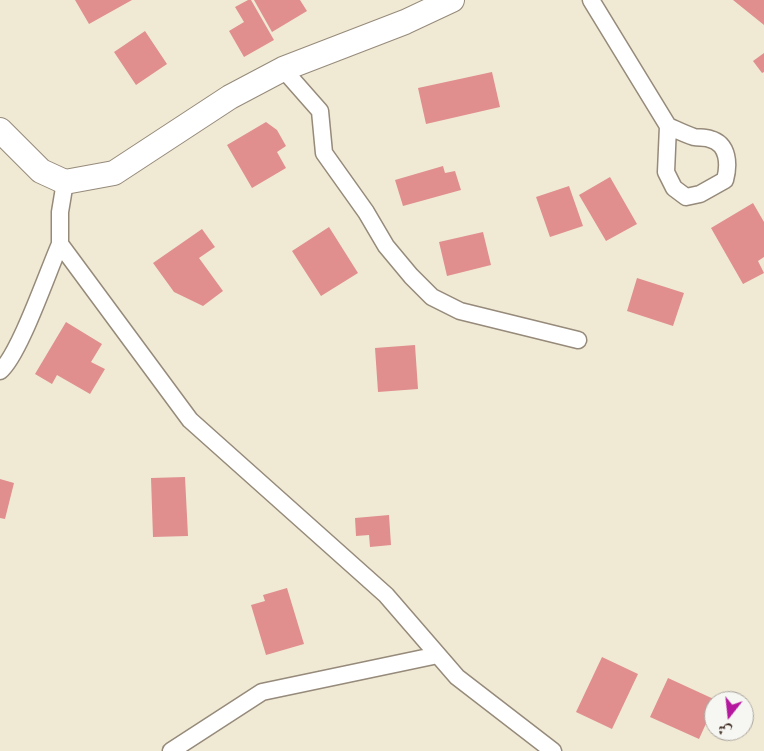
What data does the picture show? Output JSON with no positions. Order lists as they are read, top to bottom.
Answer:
{
  "north": "bottom"
}
